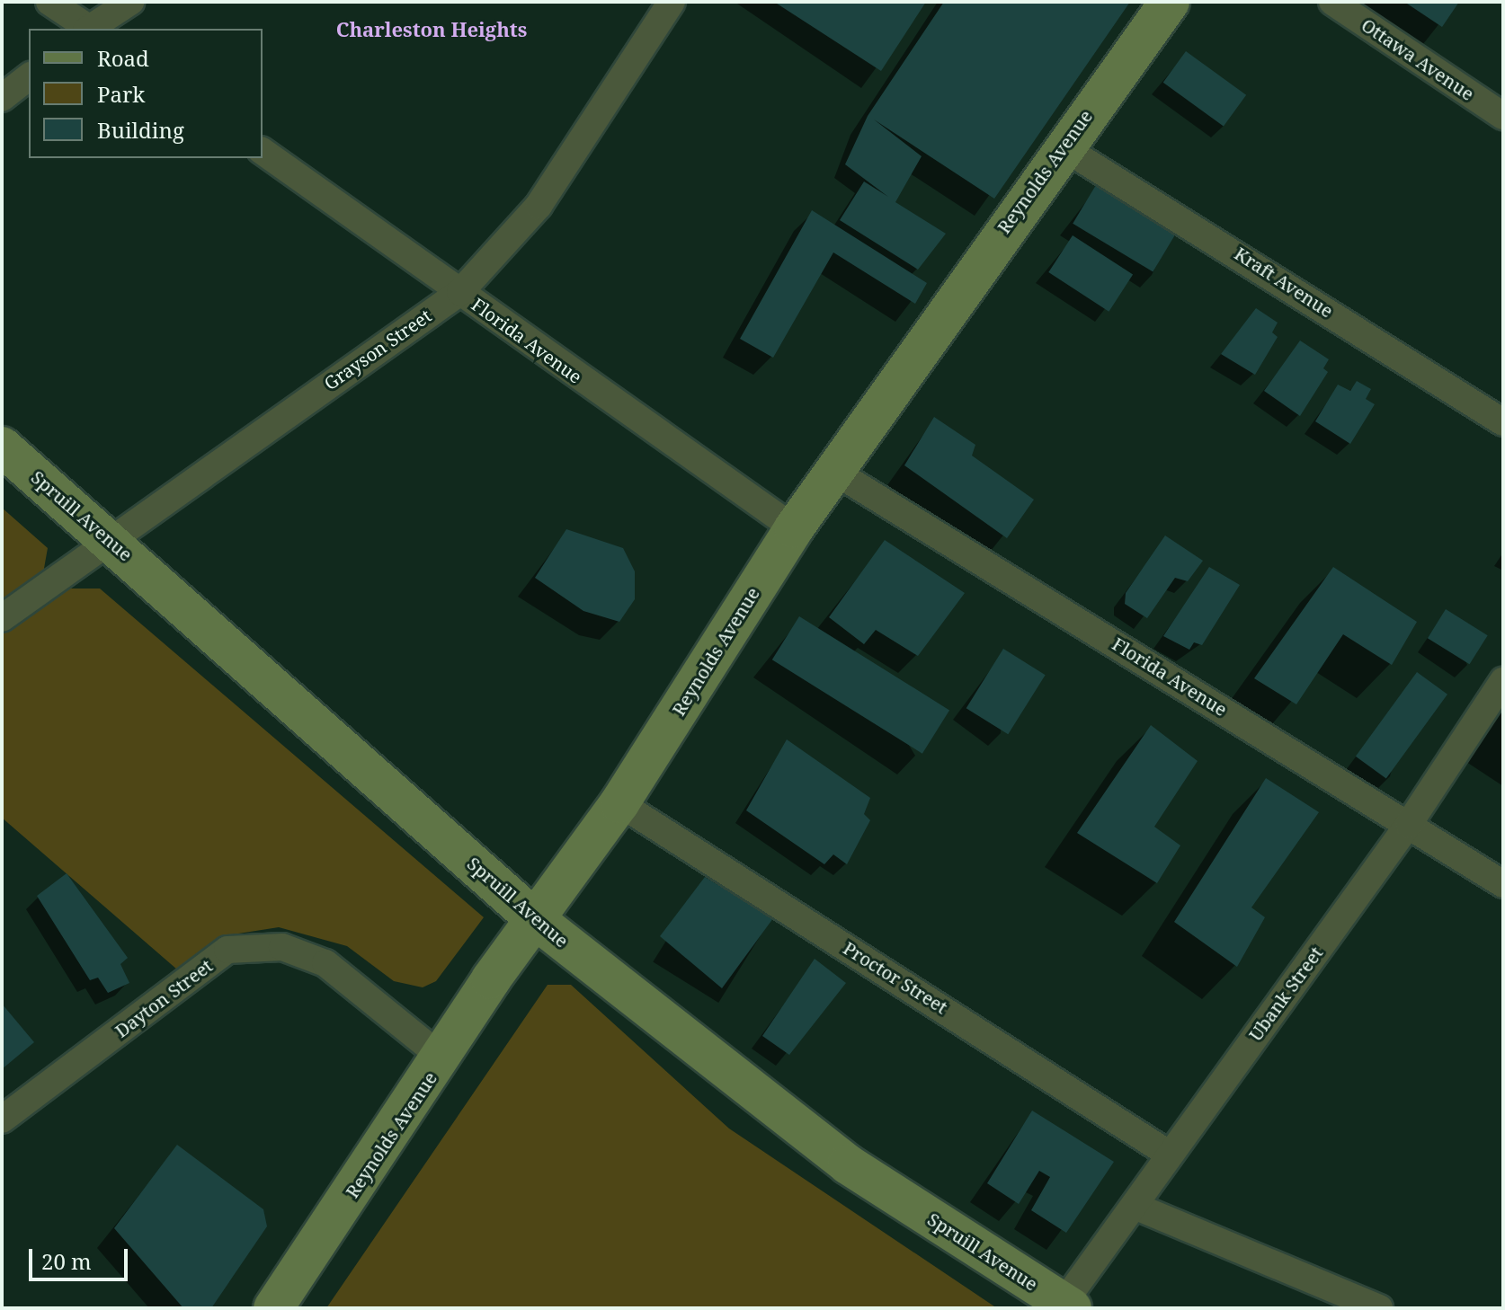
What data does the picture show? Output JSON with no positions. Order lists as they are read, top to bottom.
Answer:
{
  "streets": {
    "street": [
      "Ottawa Avenue",
      "Reynolds Avenue",
      "Kraft Avenue",
      "Florida Avenue",
      "Grayson Street",
      "Spruill Avenue",
      "Proctor Street",
      "Ubank Street",
      "Dayton Street"
    ]
  },
  "crossings": [
    ["Reynolds Avenue", "Kraft Avenue"],
    ["Reynolds Avenue", "Florida Avenue"],
    ["Reynolds Avenue", "Spruill Avenue"],
    ["Reynolds Avenue", "Proctor Street"],
    ["Reynolds Avenue", "Dayton Street"],
    ["Florida Avenue", "Grayson Street"],
    ["Florida Avenue", "Ubank Street"],
    ["Grayson Street", "Spruill Avenue"],
    ["Spruill Avenue", "Ubank Street"],
    ["Proctor Street", "Ubank Street"]
  ],
  "districts": ["Charleston Heights"],
  "legend": ["Road", "Park", "Building"],
  "scale_bar": "20 m"
}
